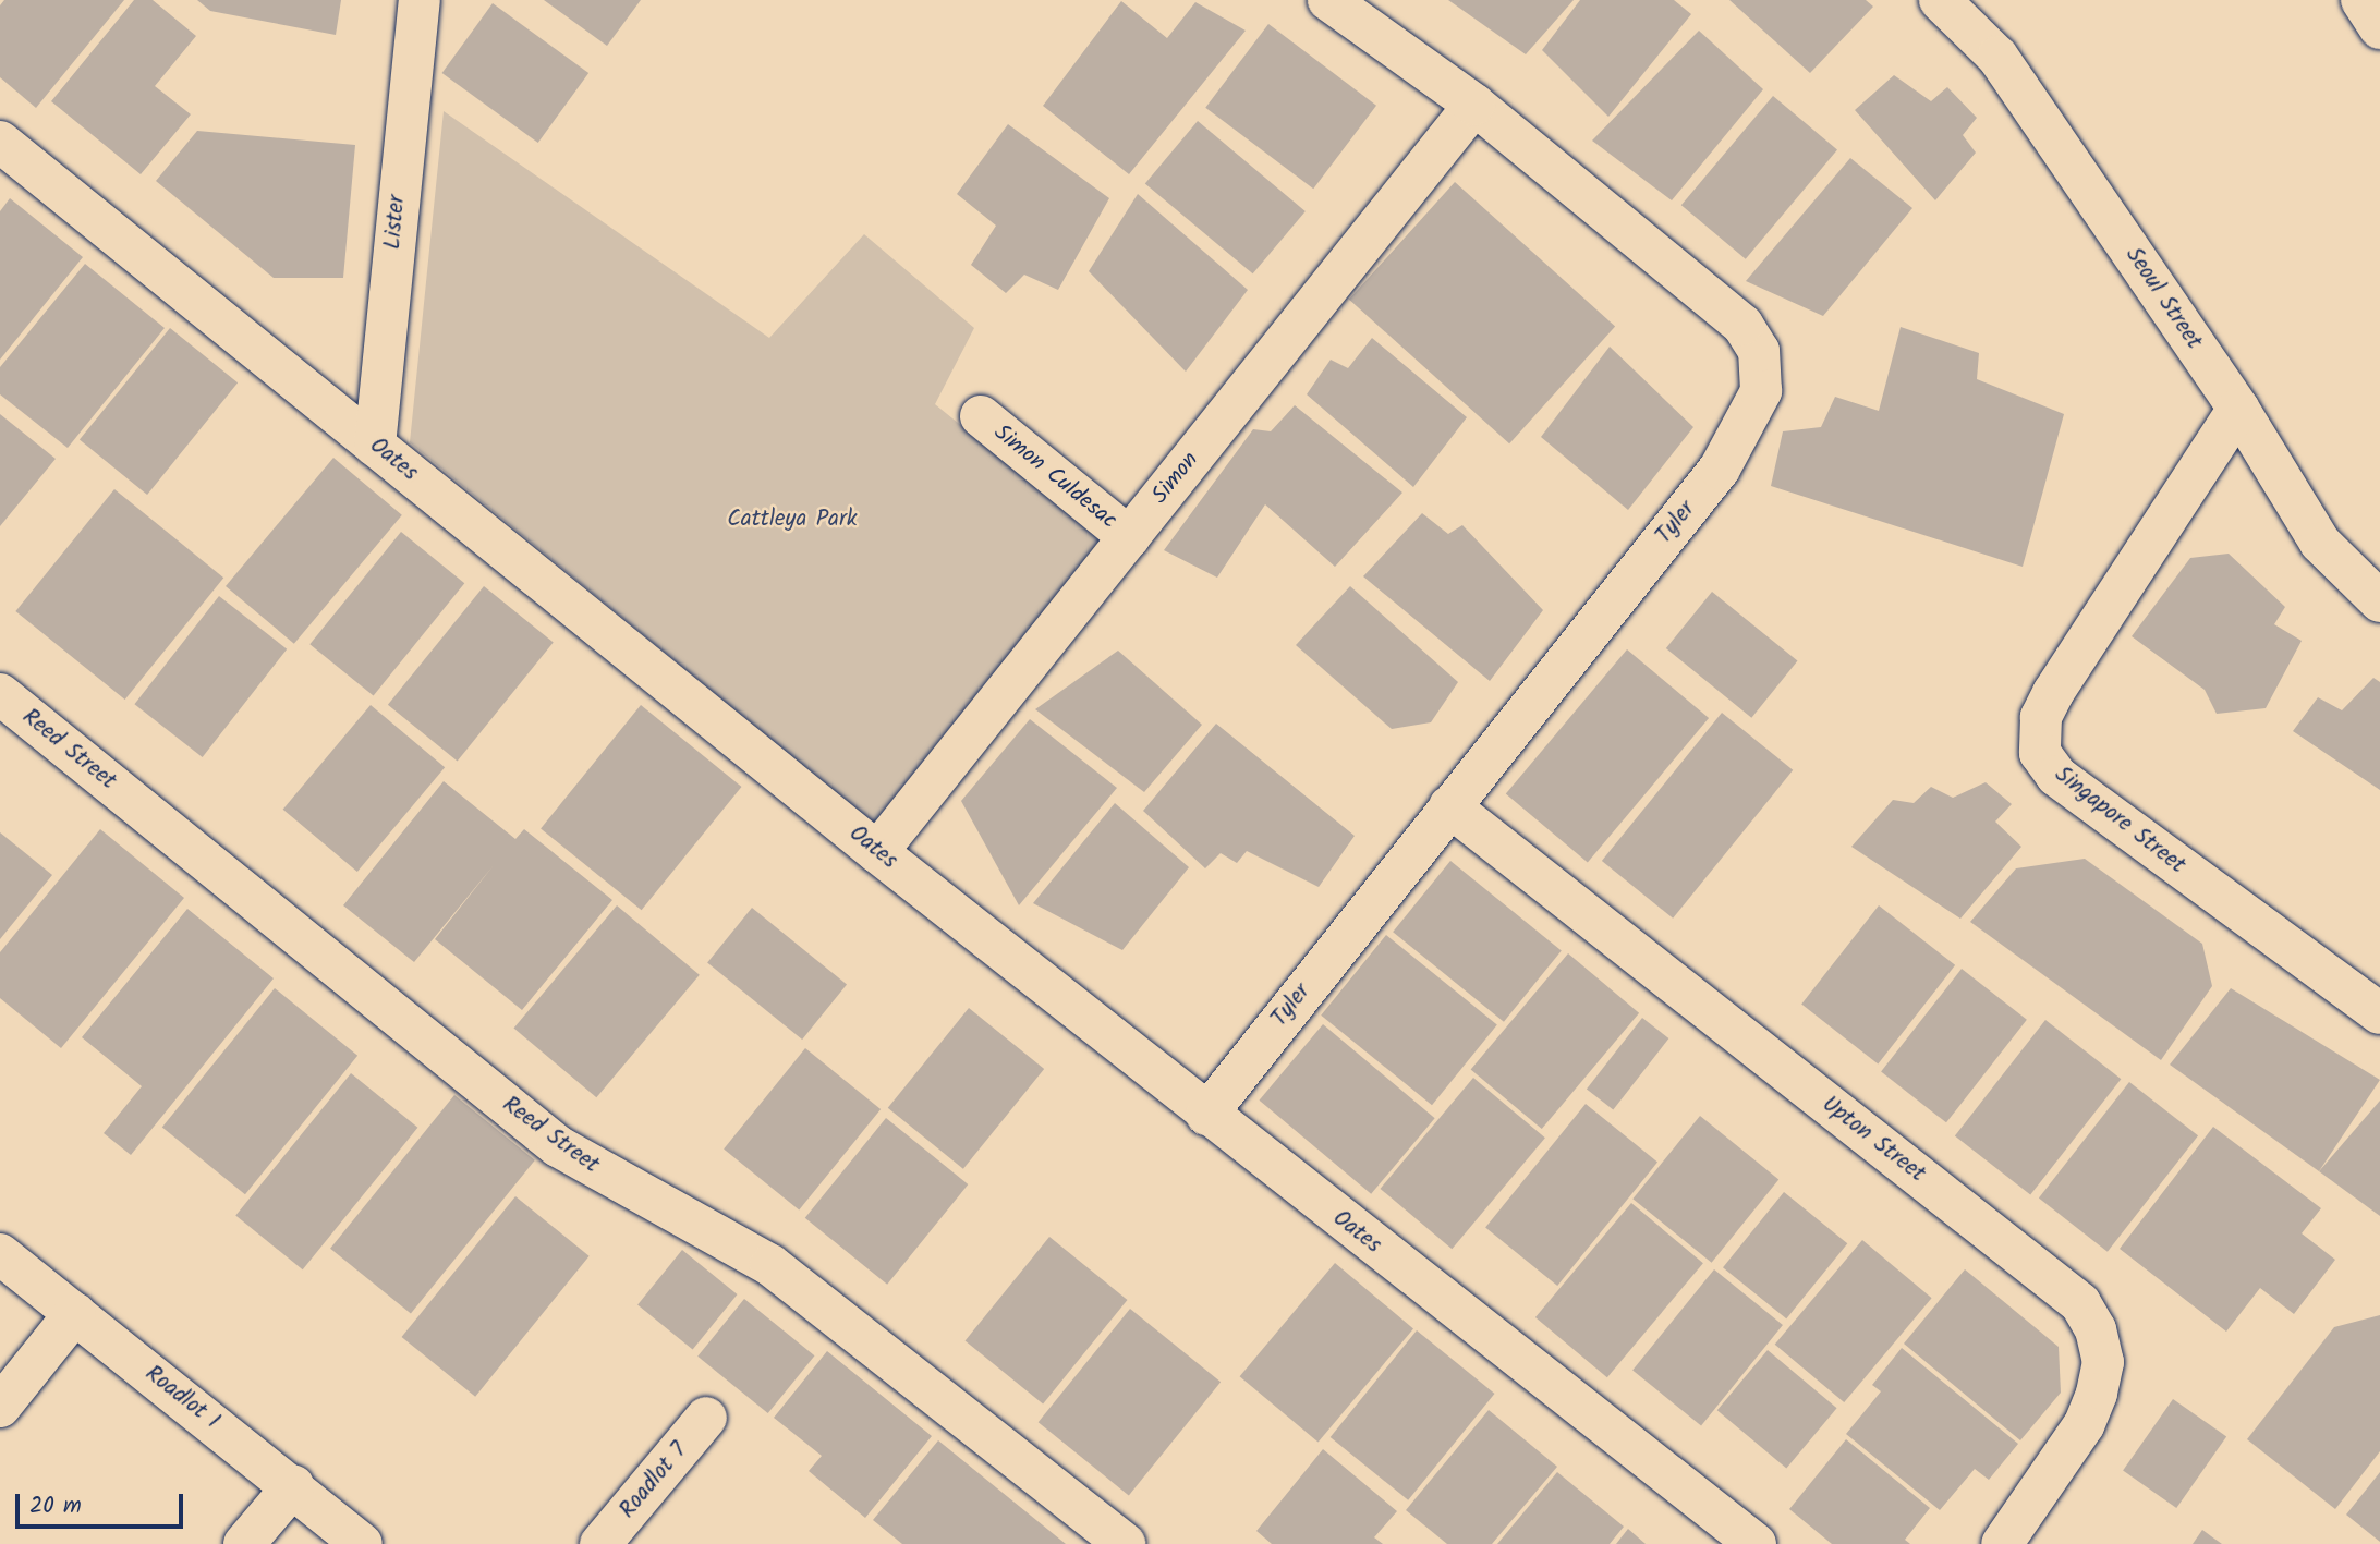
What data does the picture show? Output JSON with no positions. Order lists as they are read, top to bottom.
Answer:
{
  "streets": {
    "street": [
      "Lister",
      "Seoul Street",
      "Oates",
      "Simon Culdesac",
      "Simon",
      "Tyler",
      "Reed Street",
      "Singapore Street",
      "Upton Street",
      "Roadlot 1",
      "Roadlot 7"
    ]
  },
  "crossings": [
    ["Lister", "Oates"],
    ["Seoul Street", "Singapore Street"],
    ["Oates", "Simon"],
    ["Oates", "Tyler"],
    ["Simon Culdesac", "Simon"],
    ["Simon", "Tyler"],
    ["Tyler", "Upton Street"]
  ],
  "parks": ["Cattleya Park"],
  "scale_bar": "20 m"
}
